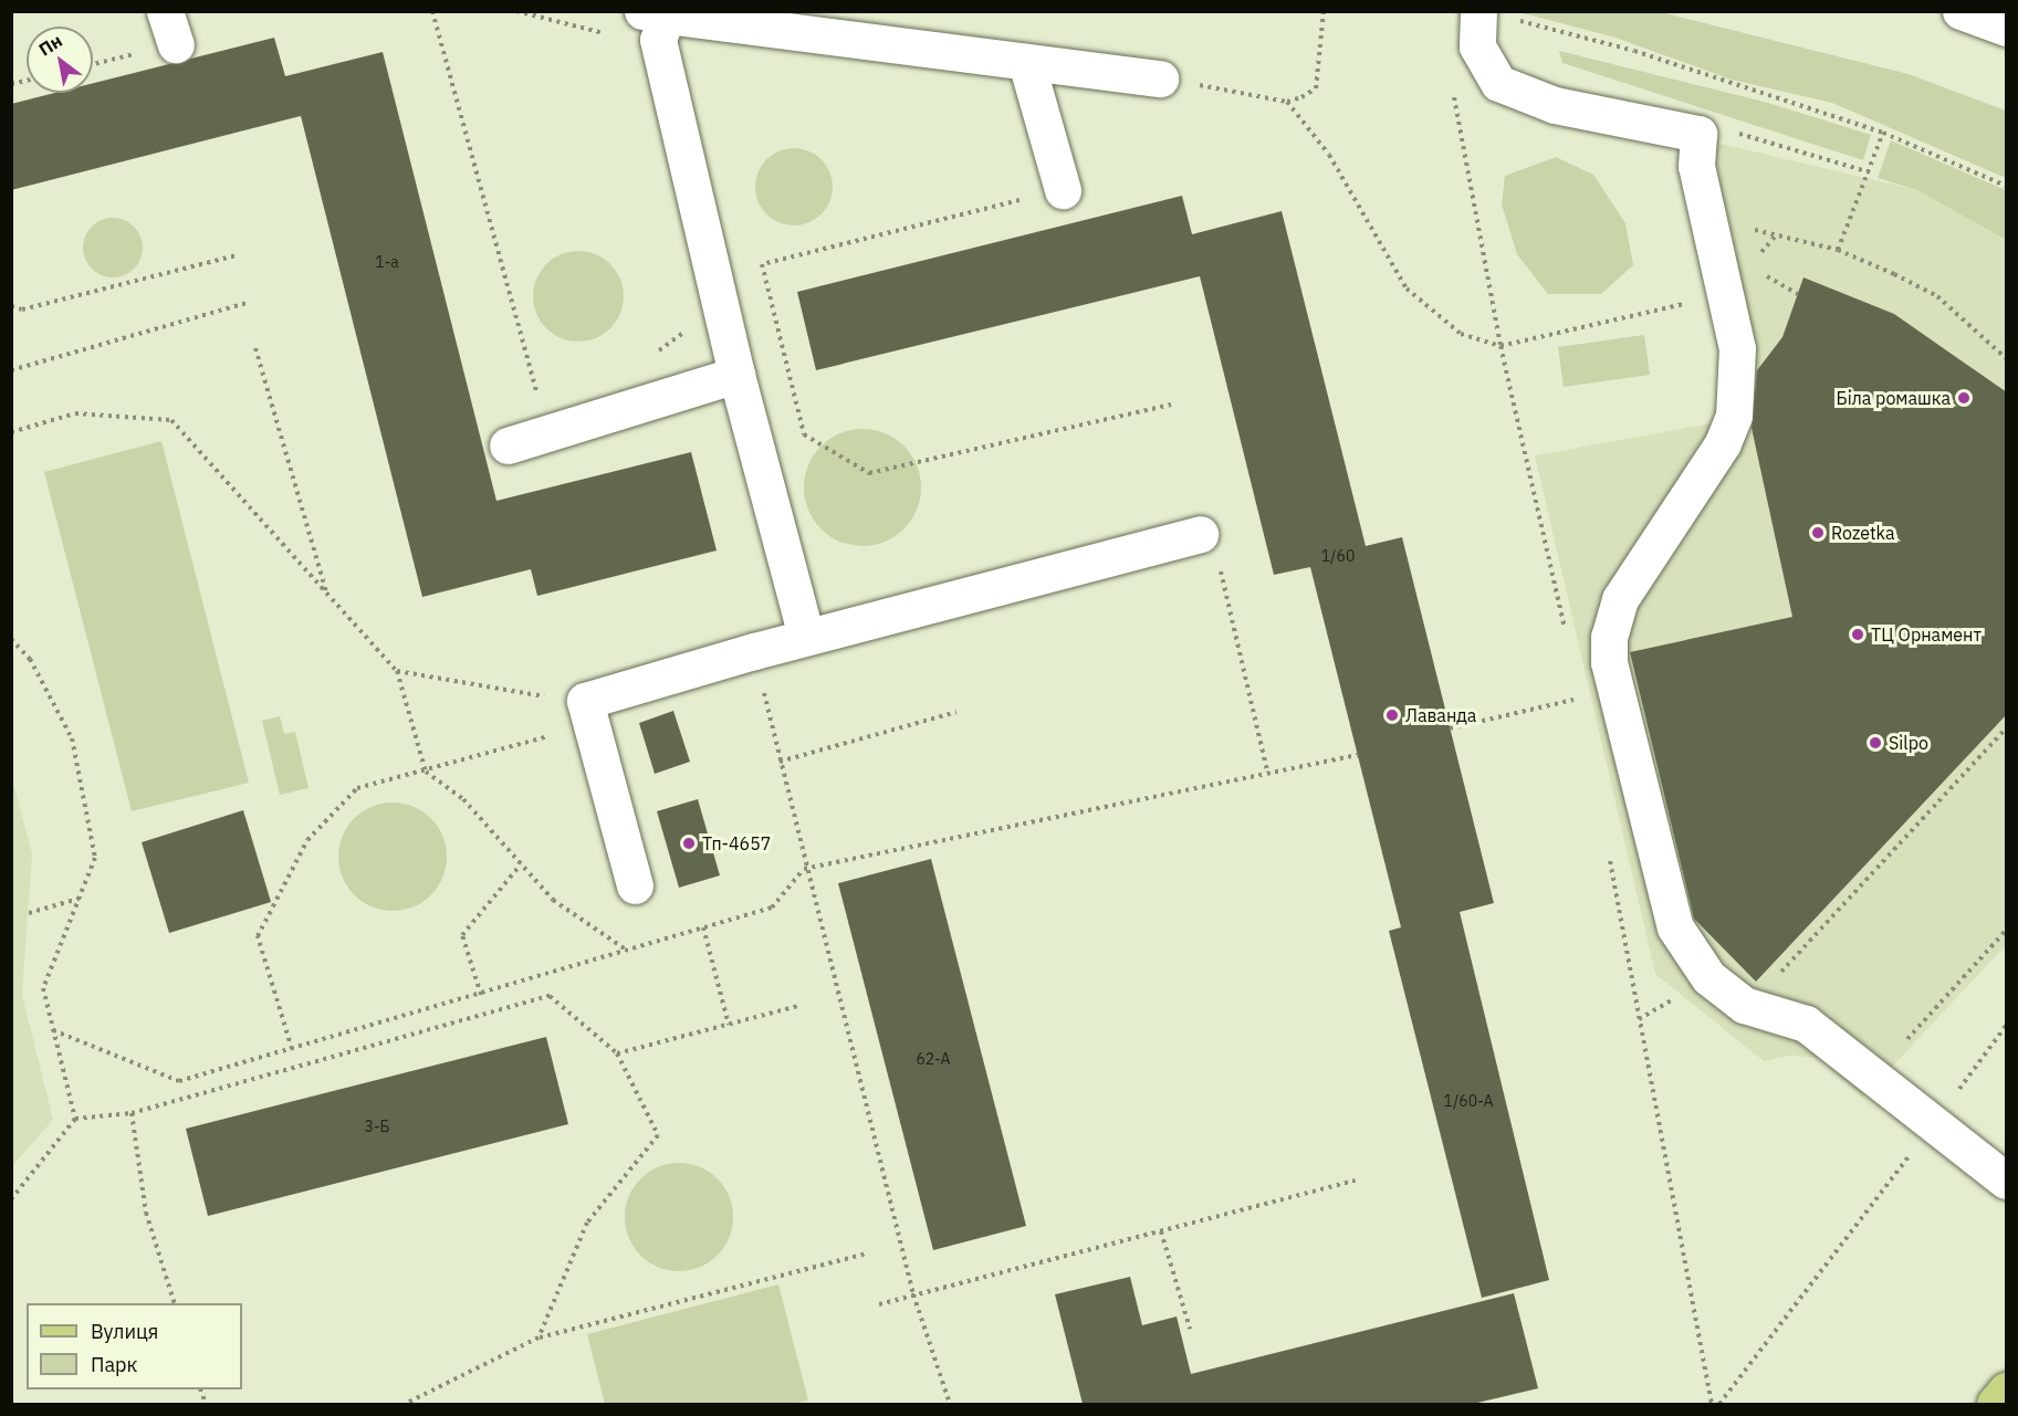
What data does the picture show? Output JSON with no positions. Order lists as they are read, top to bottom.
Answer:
{
  "places": [
    "Біла ромашка",
    "Rozetka",
    "ТЦ Орнамент",
    "Лаванда",
    "Silpo",
    "Тп-4657"
  ],
  "house_numbers": [
    "1-а",
    "1/60",
    "62-А",
    "1/60-А",
    "3-Б"
  ],
  "legend": ["Вулиця", "Парк"],
  "north": "top left"
}
